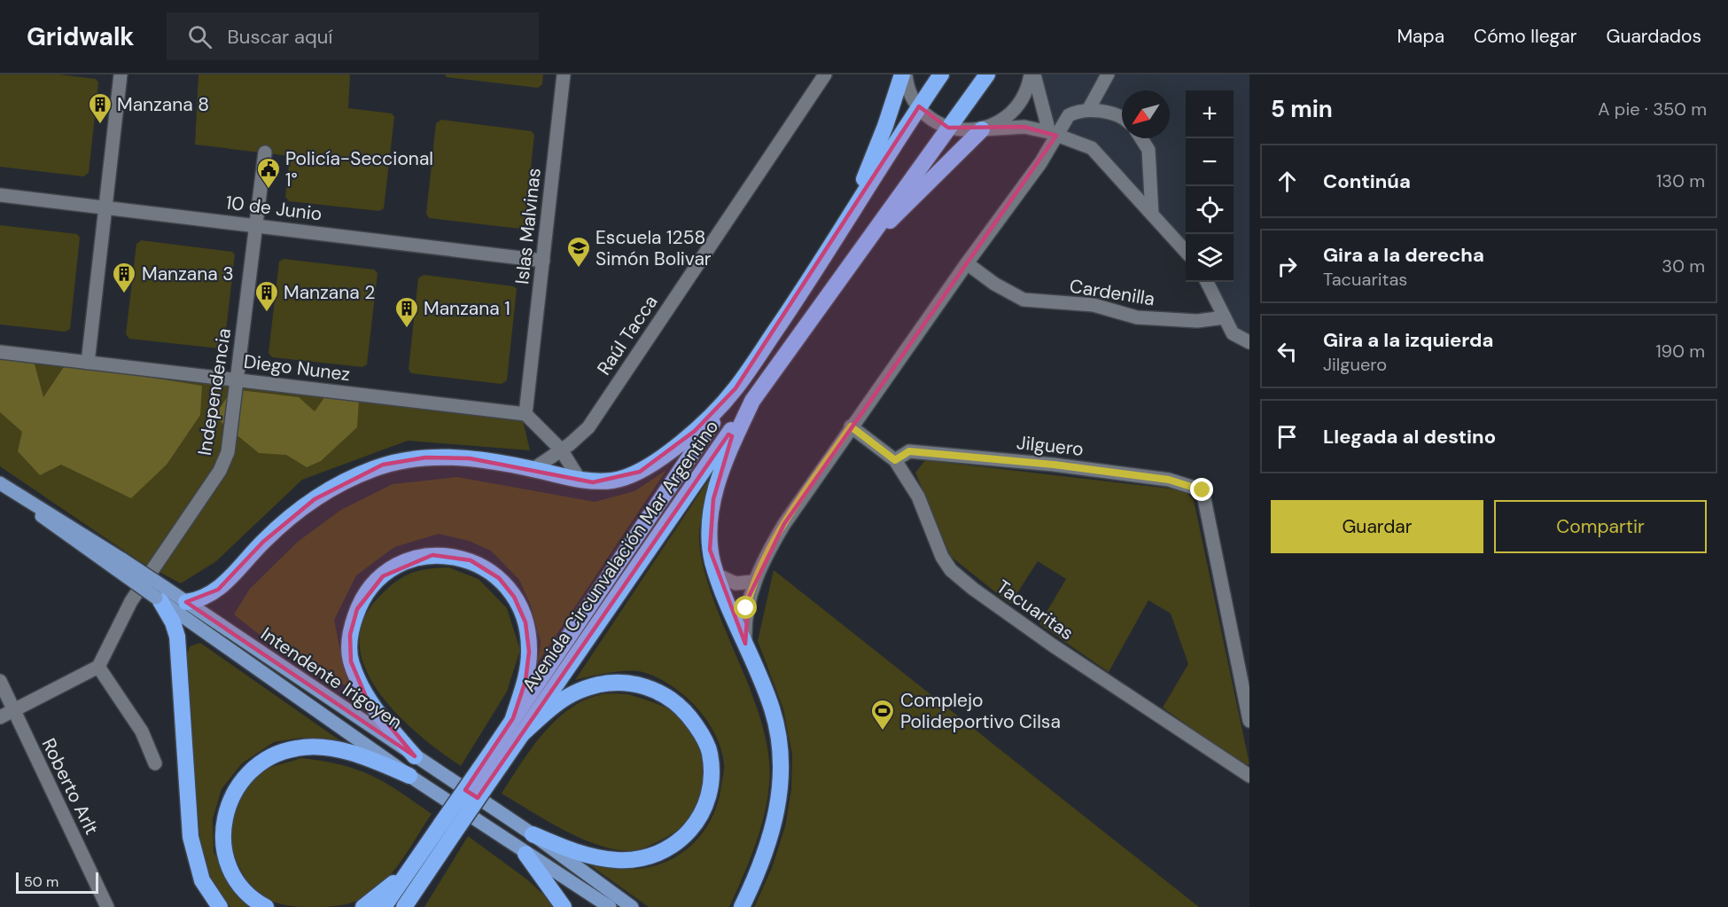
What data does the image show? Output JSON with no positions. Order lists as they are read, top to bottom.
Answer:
{
  "streets": {
    "highway": ["Avenida Circunvalación Mar Argentino"],
    "main road": ["Intendente Irigoyen"],
    "street": [
      "10 de Junio",
      "Islas Malvinas",
      "Cardenilla",
      "Raúl Tacca",
      "Diego Nunez",
      "Independencia",
      "Jilguero",
      "Tacuaritas",
      "Roberto Arlt"
    ]
  },
  "crossings": [
    ["10 de Junio", "Islas Malvinas"],
    ["10 de Junio", "Independencia"],
    ["Islas Malvinas", "Diego Nunez"],
    ["Diego Nunez", "Independencia"],
    ["Jilguero", "Tacuaritas"]
  ],
  "places": {
    "building": [
      "Manzana 8",
      "Manzana 3",
      "Manzana 2",
      "Manzana 1"
    ],
    "public building": ["Policía-Seccional 1°"],
    "school or university": ["Escuela 1258 Simón Bolivar"],
    "sports": ["Complejo Polideportivo Cilsa"]
  },
  "scale_bar": "50 m",
  "north": "bottom left",
  "page": {
    "header": "Gridwalk",
    "search": "Buscar aquí",
    "nav": ["Mapa", "Cómo llegar", "Guardados"],
    "heading": ["5 min", "A pie · 350 m"],
    "map_buttons": ["+", "−"],
    "list": [
      ["Continúa", "130 m"],
      ["Gira a la derecha", "Tacuaritas", "30 m"],
      ["Gira a la izquierda", "Jilguero", "190 m"],
      "Llegada al destino"
    ],
    "buttons": ["Guardar", "Compartir"],
    "scale": "50 m"
  }
}
